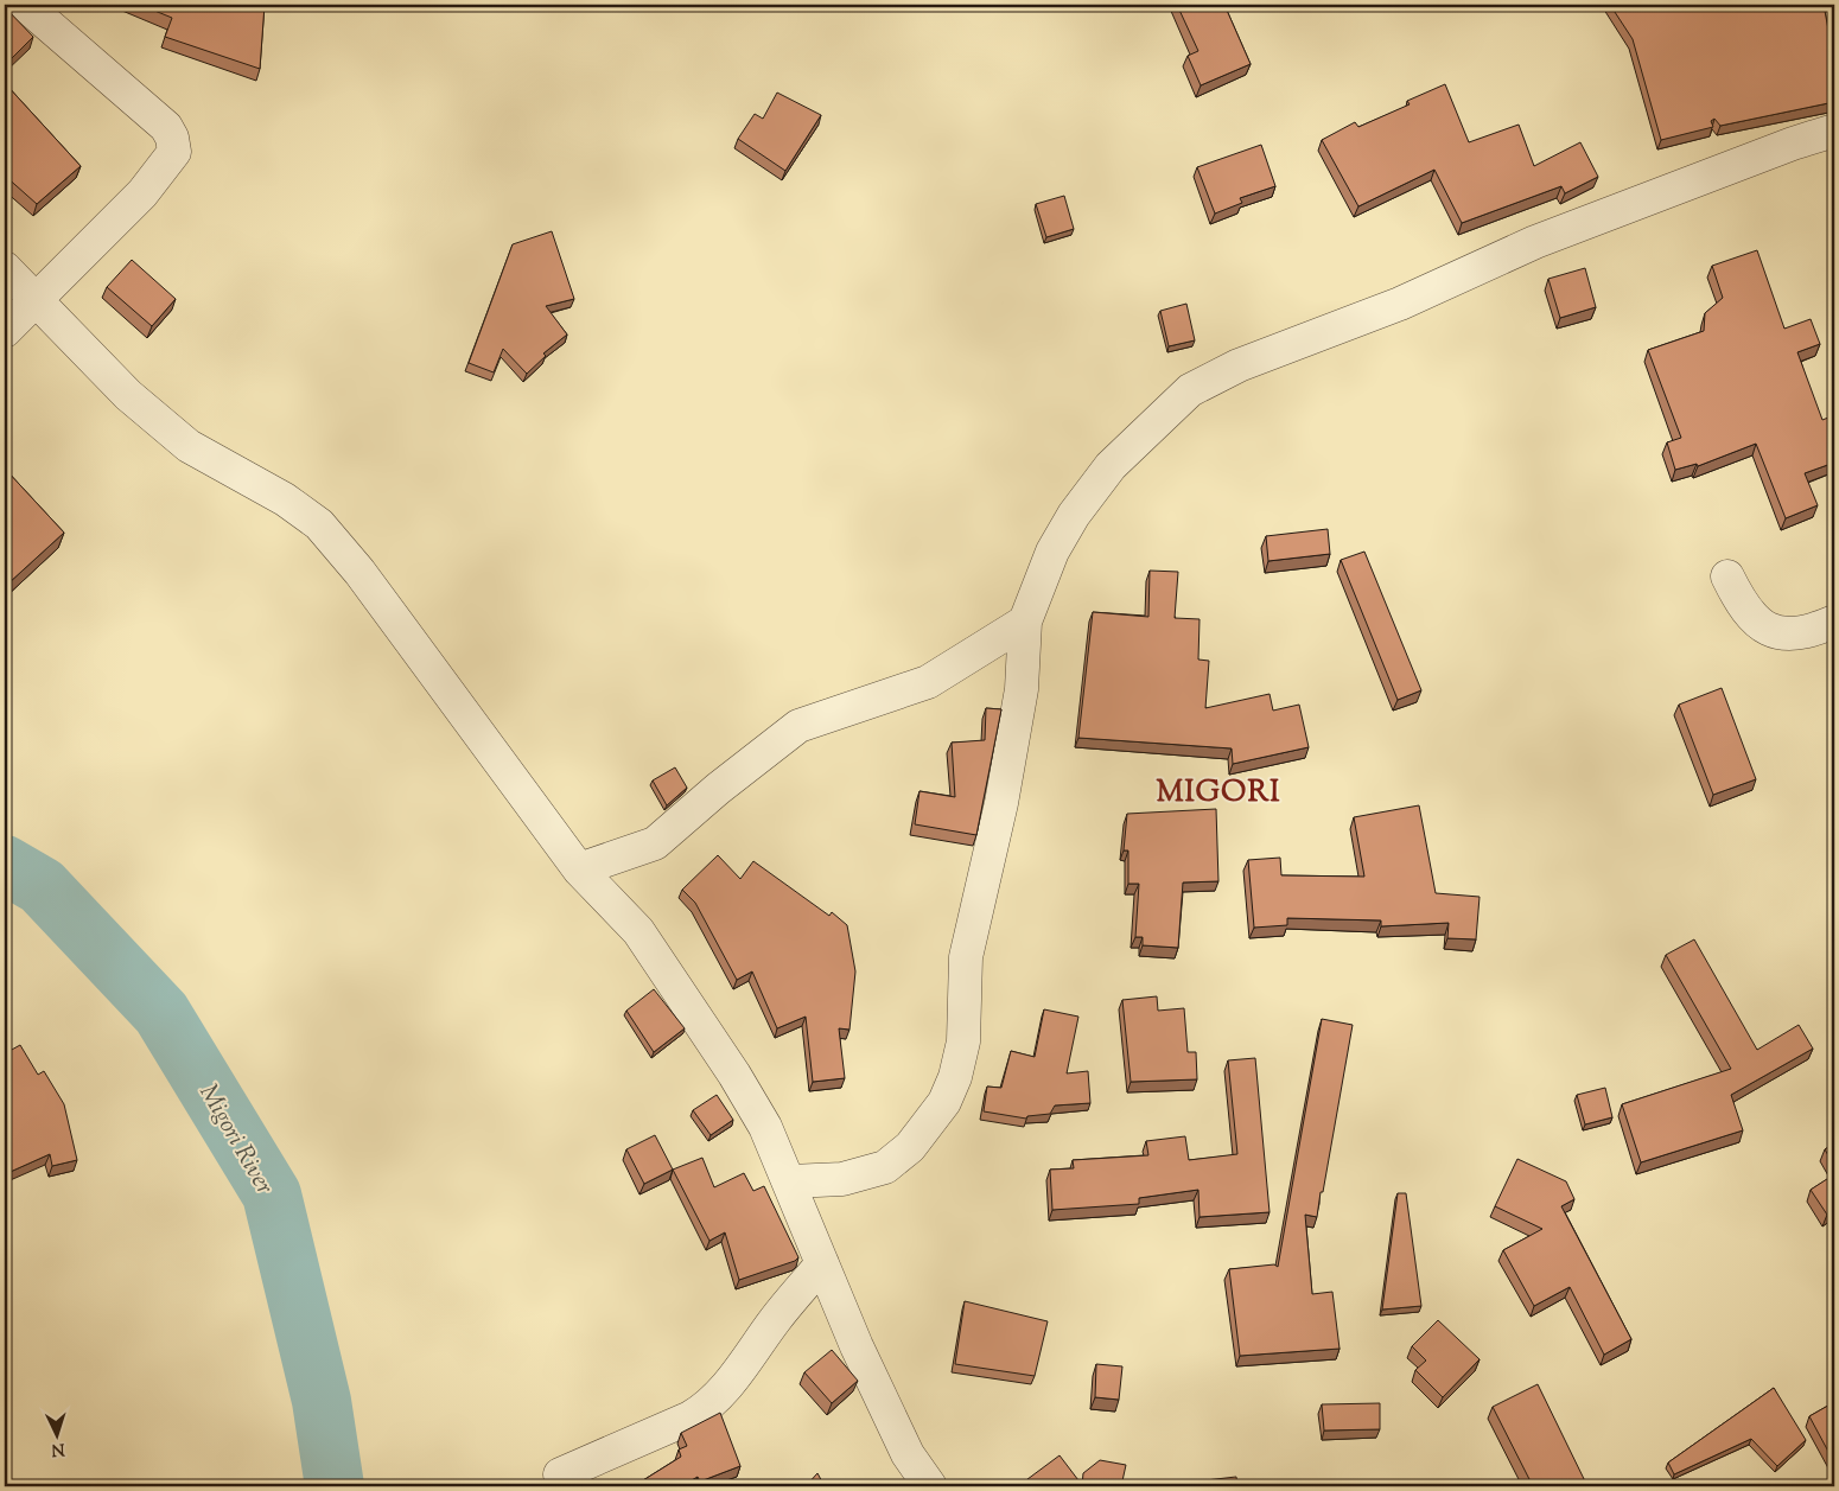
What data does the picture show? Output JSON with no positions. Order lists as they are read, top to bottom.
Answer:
{
  "districts": ["MIGORI"],
  "water": ["Migori River"],
  "north": "bottom"
}
